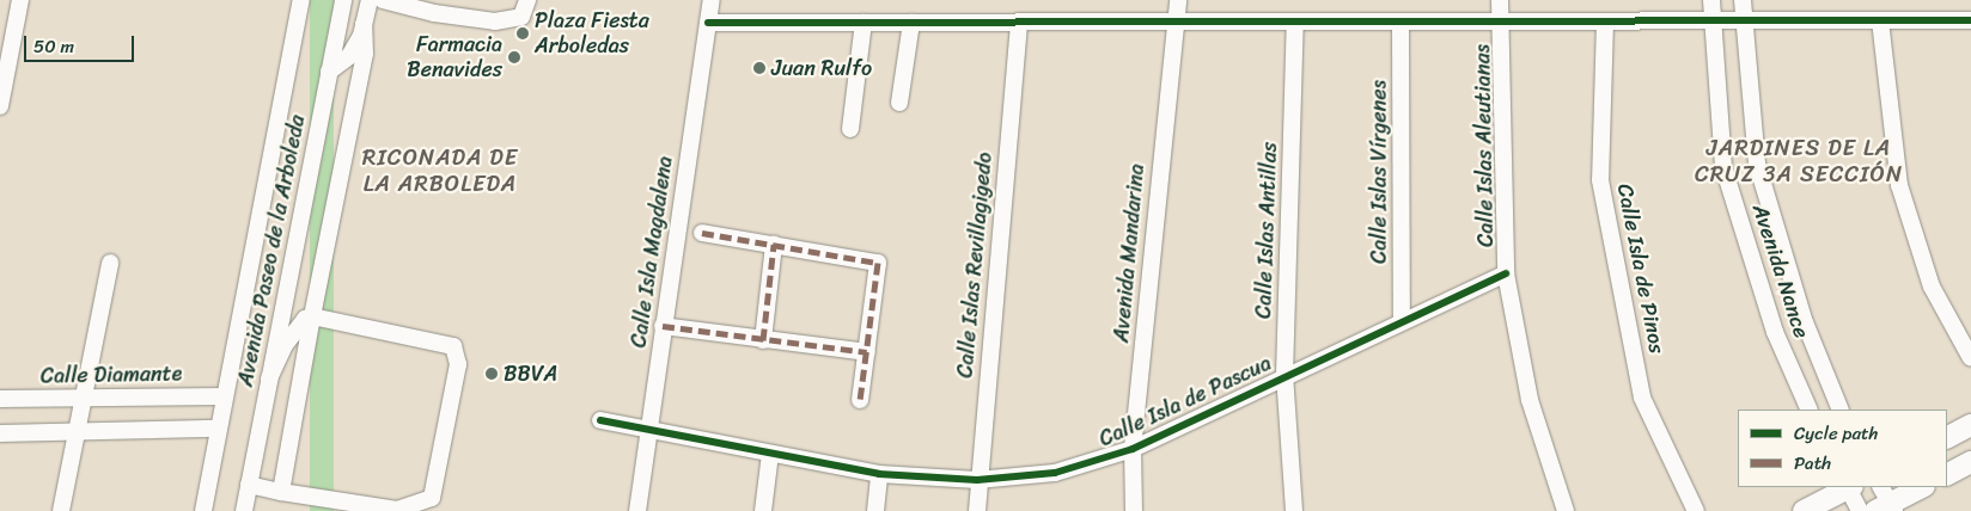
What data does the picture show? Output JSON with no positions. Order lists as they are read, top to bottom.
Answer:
{
  "streets": {
    "street": [
      "Calle Islas Aleutianas",
      "Calle Islas Vírgenes",
      "Calle Islas Antillas",
      "Avenida Paseo de la Arboleda",
      "Calle Isla Magdalena",
      "Avenida Mandarina",
      "Calle Islas Revillagigedo",
      "Calle Isla de Pinos",
      "Avenida Nance",
      "Calle Diamante",
      "Calle Isla de Pascua"
    ]
  },
  "crossings": [
    ["Calle Islas Aleutianas", "Calle Isla de Pascua"],
    ["Calle Islas Vírgenes", "Calle Isla de Pascua"],
    ["Calle Islas Antillas", "Calle Isla de Pascua"],
    ["Avenida Paseo de la Arboleda", "Calle Diamante"],
    ["Calle Isla Magdalena", "Calle Isla de Pascua"],
    ["Avenida Mandarina", "Calle Isla de Pascua"],
    ["Calle Islas Revillagigedo", "Calle Isla de Pascua"]
  ],
  "districts": ["JARDINES DE LA CRUZ 3A SECCIÓN", "RICONADA DE LA ARBOLEDA"],
  "places": [
    "Plaza Fiesta Arboledas",
    "Farmacia Benavides",
    "Juan Rulfo",
    "BBVA"
  ],
  "legend": ["Cycle path", "Path"],
  "scale_bar": "50 m"
}
